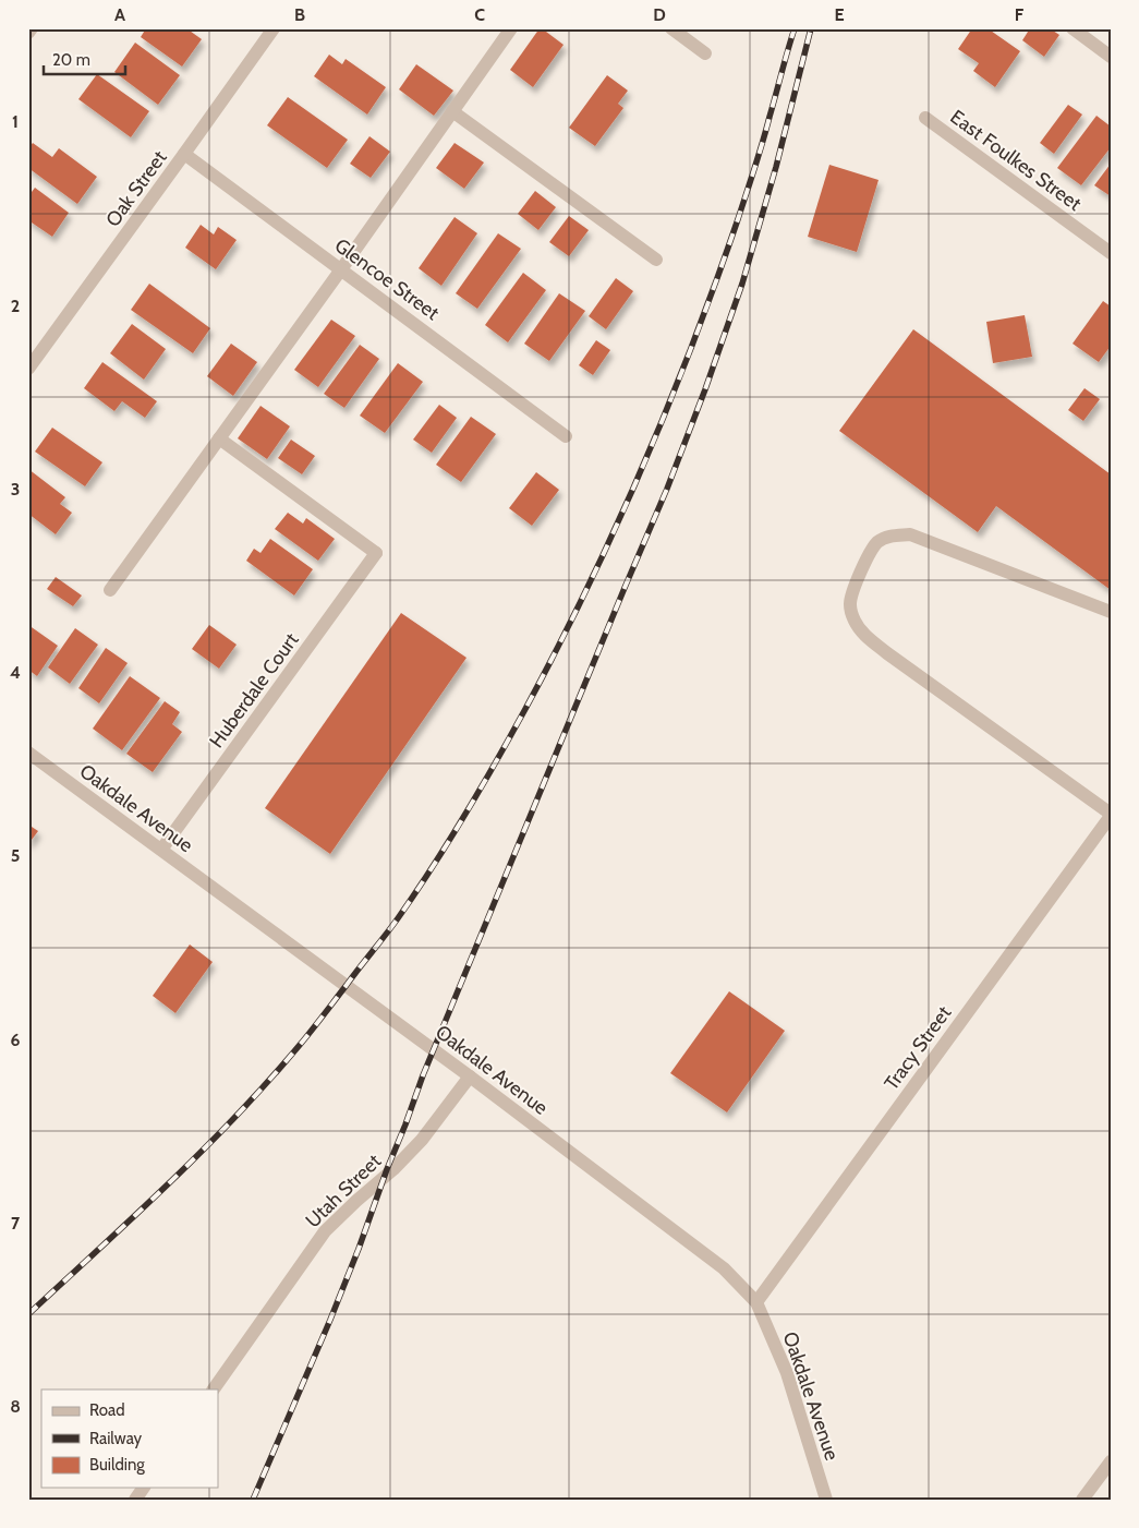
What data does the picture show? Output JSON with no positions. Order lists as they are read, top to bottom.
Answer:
{
  "streets": {
    "street": [
      "East Foulkes Street",
      "Oak Street",
      "Glencoe Street",
      "Huberdale Court",
      "Oakdale Avenue",
      "Tracy Street",
      "Utah Street"
    ]
  },
  "crossings": [
    ["Oak Street", "Glencoe Street"],
    ["Huberdale Court", "Oakdale Avenue"],
    ["Oakdale Avenue", "Tracy Street"],
    ["Oakdale Avenue", "Utah Street"]
  ],
  "legend": ["Road", "Railway", "Building"],
  "scale_bar": "20 m",
  "grid": {
    "columns": [
      "A",
      "B",
      "C",
      "D",
      "E",
      "F"
    ],
    "rows": [
      "1",
      "2",
      "3",
      "4",
      "5",
      "6",
      "7",
      "8"
    ]
  }
}
